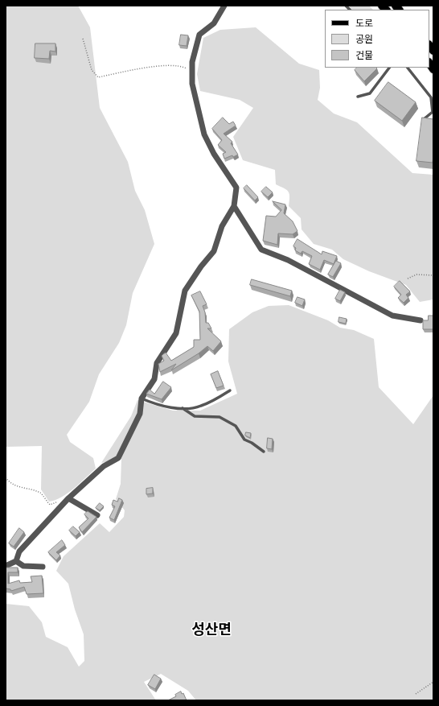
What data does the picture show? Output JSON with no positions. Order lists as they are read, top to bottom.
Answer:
{
  "districts": ["성산면"],
  "legend": ["도로", "공원", "건물"]
}
